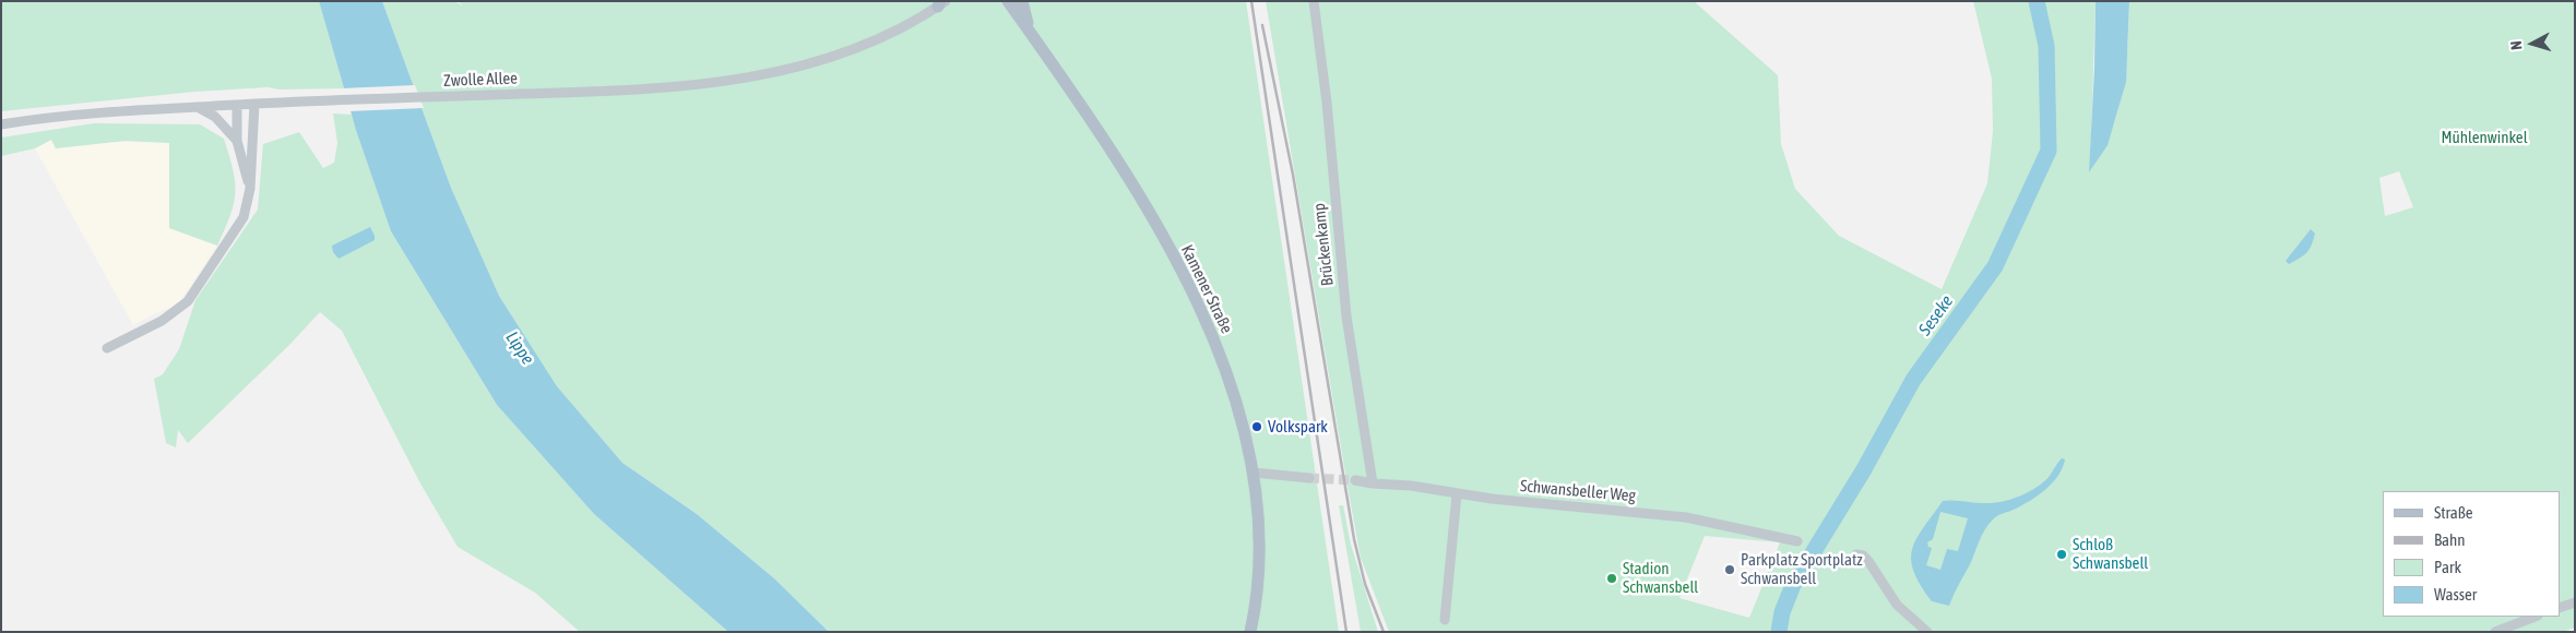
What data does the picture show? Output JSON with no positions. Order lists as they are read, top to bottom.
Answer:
{
  "streets": {
    "main road": ["Kamener Straße"],
    "street": ["Zwolle Allee", "Brückenkamp", "Schwansbeller Weg"]
  },
  "crossings": [
    ["Brückenkamp", "Schwansbeller Weg"]
  ],
  "water": ["Seseke", "Lippe"],
  "parks": ["Mühlenwinkel"],
  "places": [
    "Volkspark",
    "Schloß Schwansbell",
    "Parkplatz Sportplatz Schwansbell",
    "Stadion Schwansbell"
  ],
  "legend": [
    "Straße",
    "Bahn",
    "Park",
    "Wasser"
  ],
  "north": "left"
}
